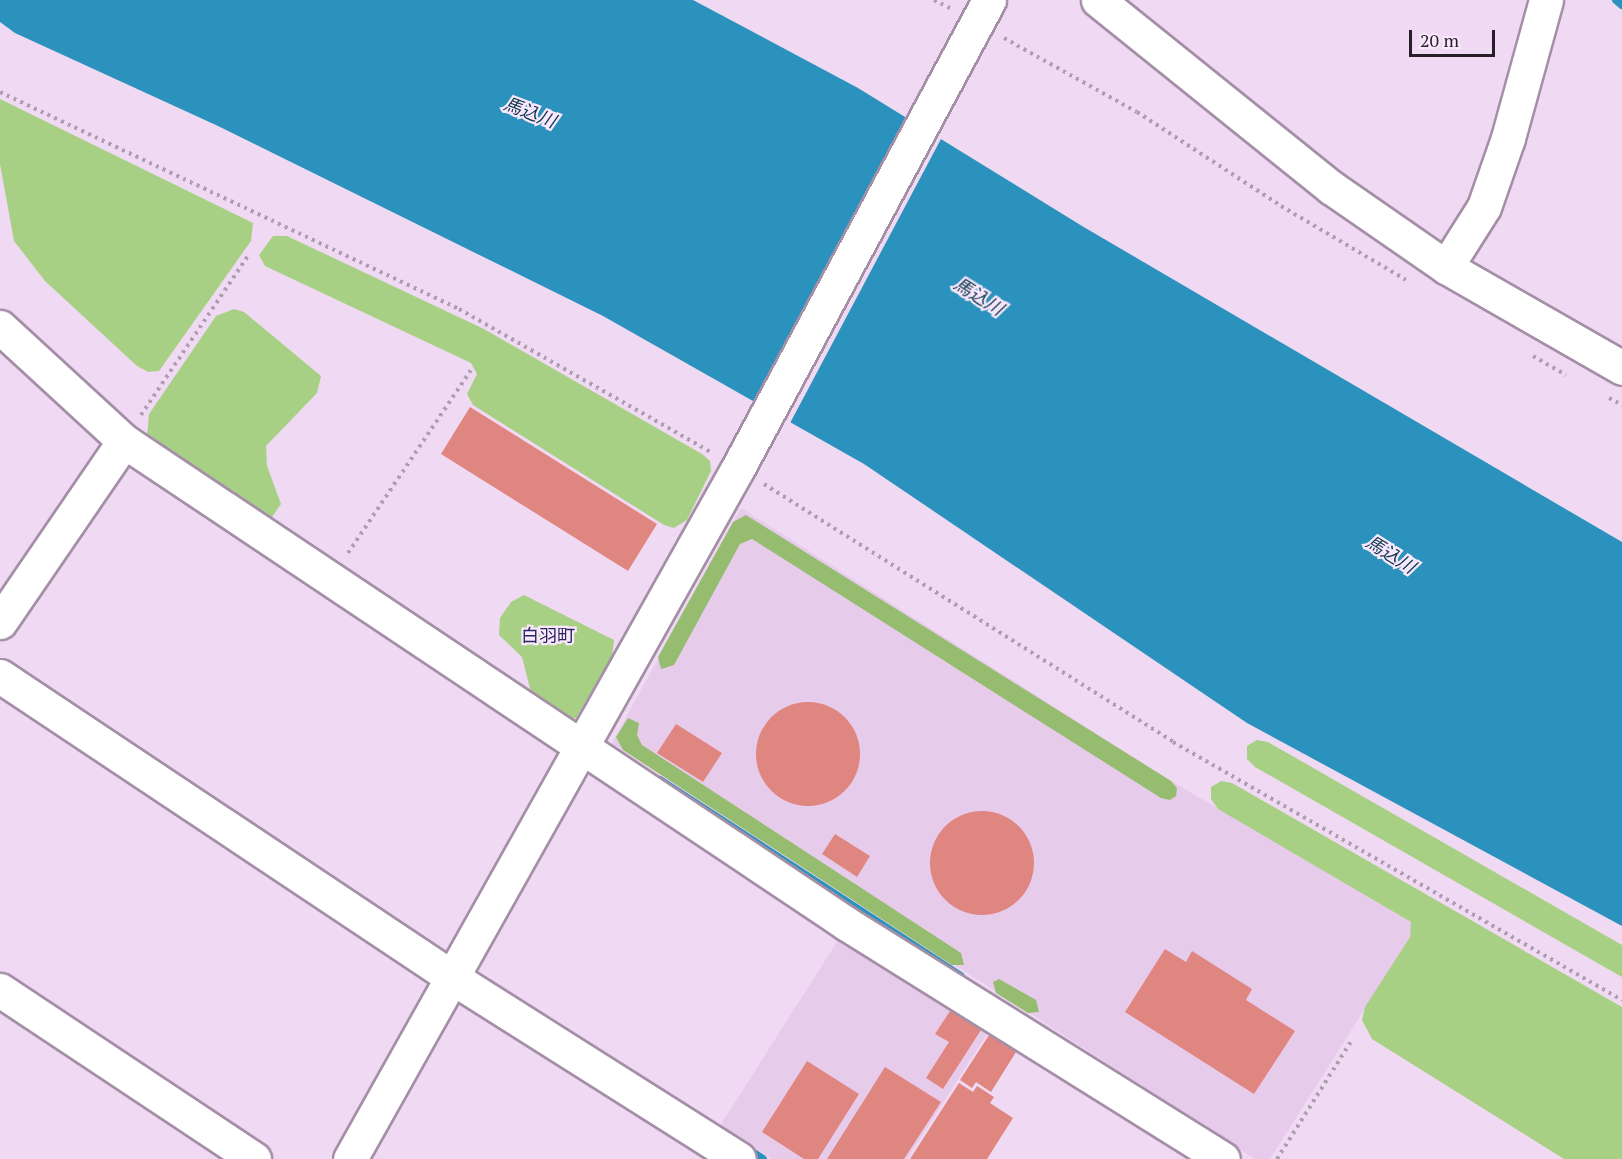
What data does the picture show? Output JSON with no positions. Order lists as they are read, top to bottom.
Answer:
{
  "districts": ["白羽町"],
  "water": ["馬込川"],
  "scale_bar": "20 m"
}
